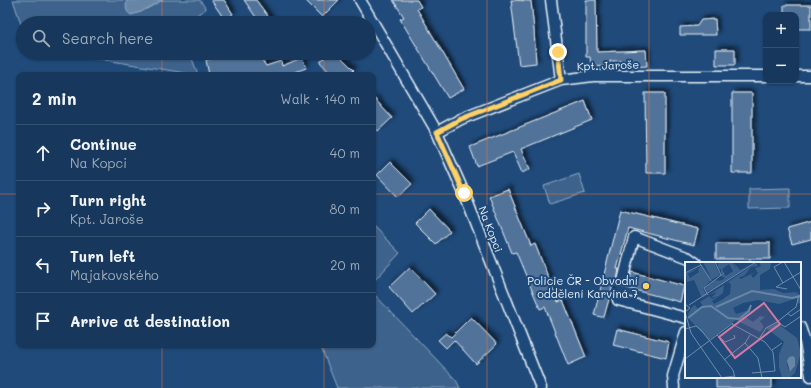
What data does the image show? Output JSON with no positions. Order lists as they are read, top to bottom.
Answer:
{
  "streets": {
    "street": ["Kpt. Jaroše", "Na Kopci"]
  },
  "crossings": [
    ["Kpt. Jaroše", "Na Kopci"]
  ],
  "places": ["Policie ČR - Obvodní oddělení Karviná 7"],
  "page": {
    "map_buttons": ["+", "−"],
    "search": "Search here",
    "heading": ["2 min", "Walk · 140 m"],
    "list": [
      ["Continue", "Na Kopci", "40 m"],
      ["Turn right", "Kpt. Jaroše", "80 m"],
      ["Turn left", "Majakovského", "20 m"],
      "Arrive at destination"
    ]
  }
}
